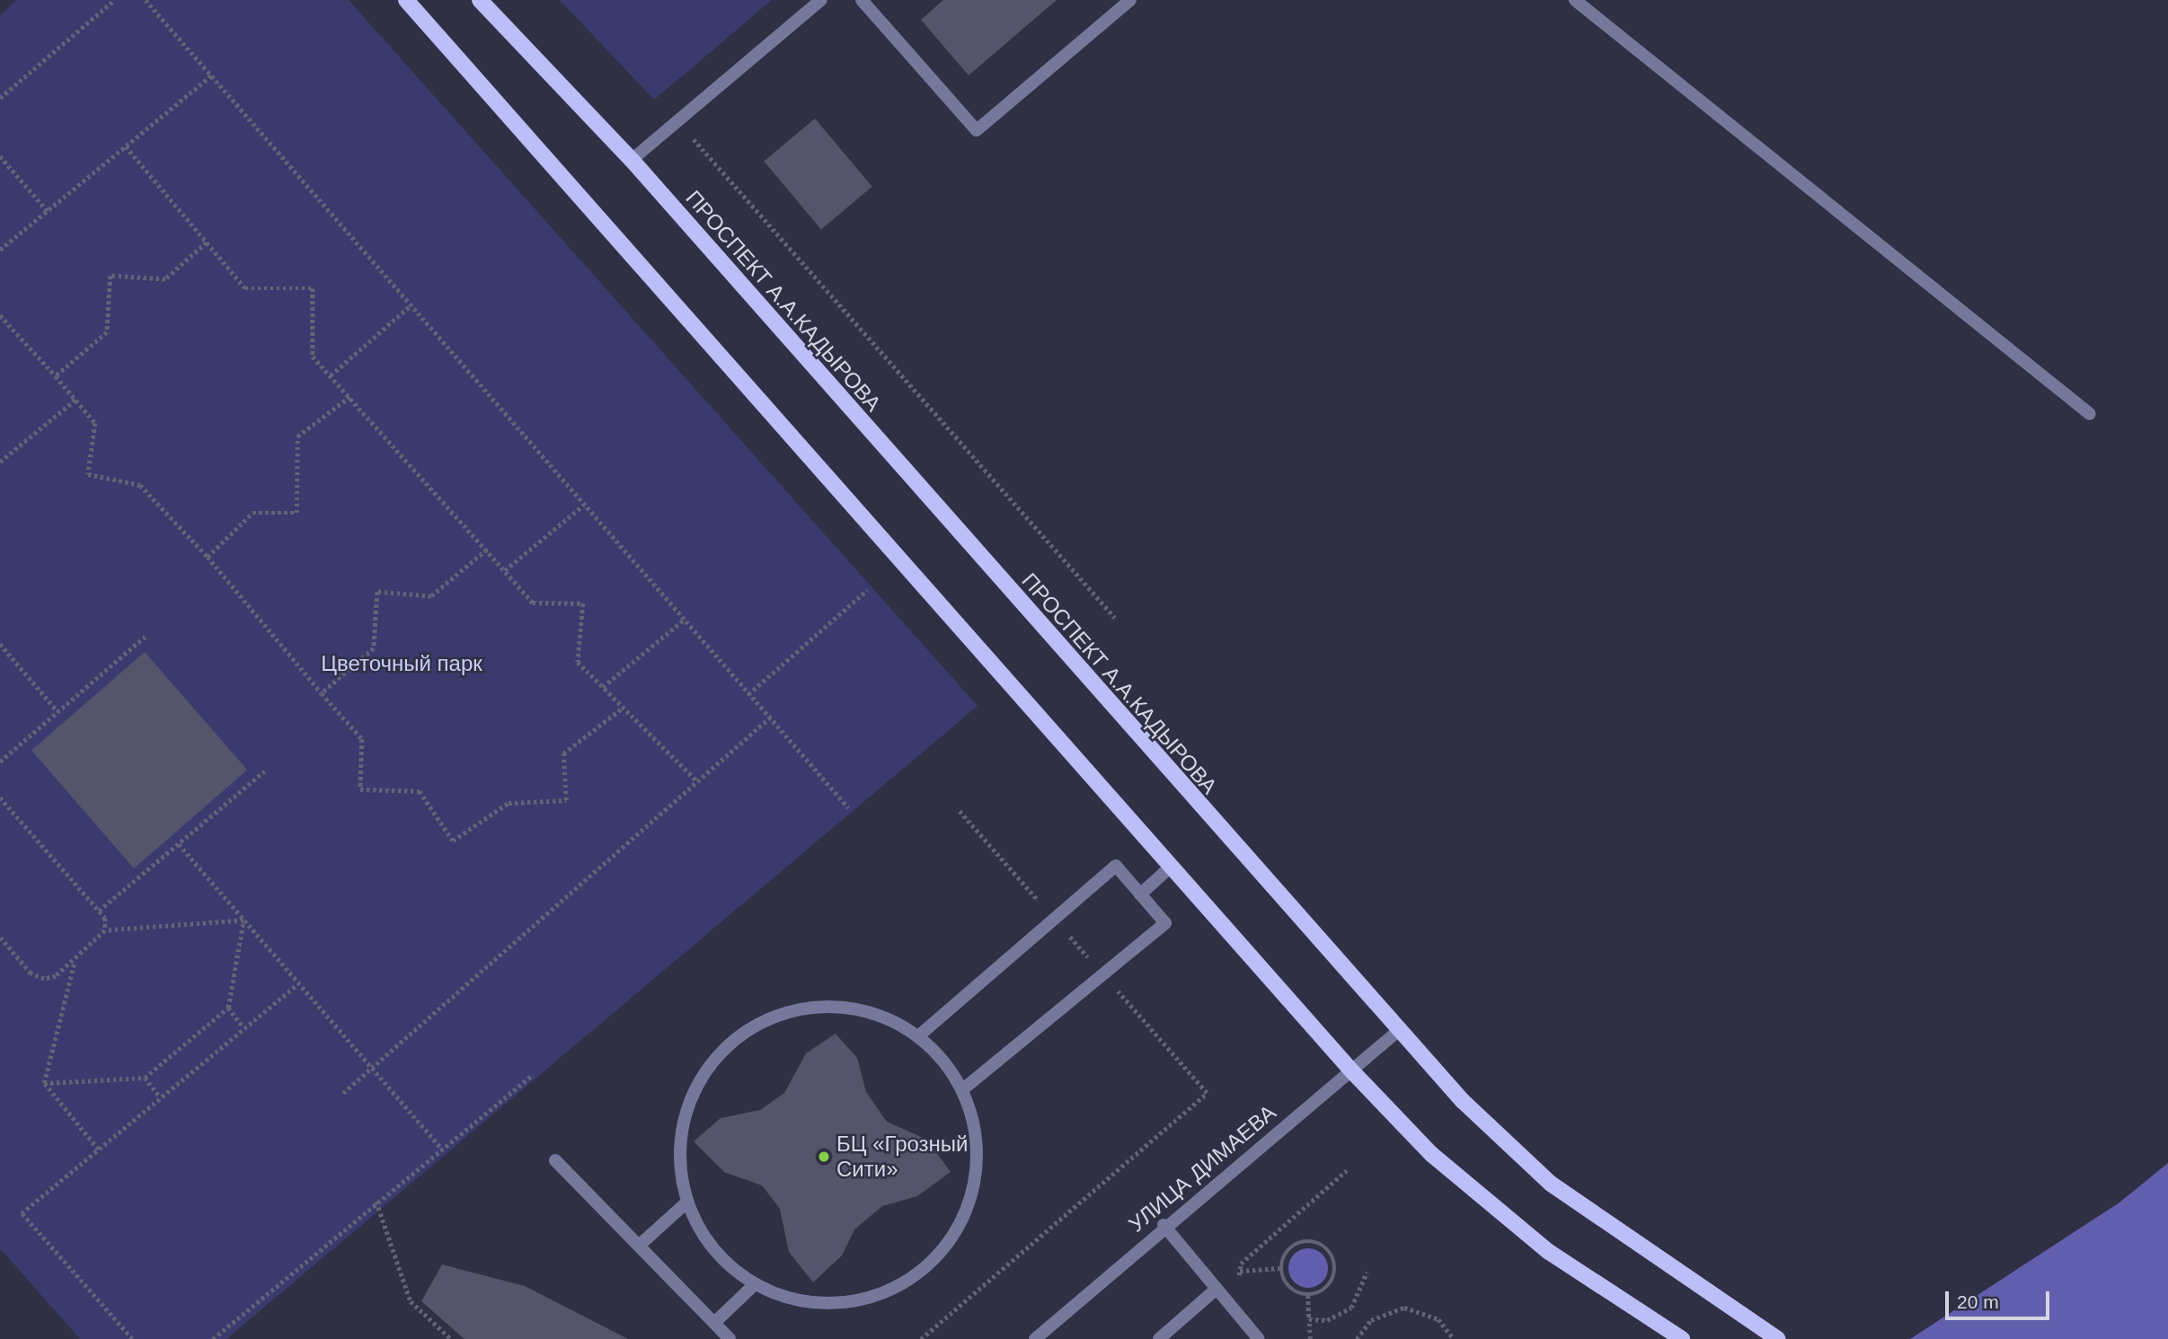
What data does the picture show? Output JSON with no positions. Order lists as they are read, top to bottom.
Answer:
{
  "streets": {
    "main road": ["ПРОСПЕКТ А.А.КАДЫРОВА"],
    "street": ["УЛИЦА ДИМАЕВА"]
  },
  "crossings": [
    ["ПРОСПЕКТ А.А.КАДЫРОВА", "УЛИЦА ДИМАЕВА"]
  ],
  "parks": ["Цветочный парк"],
  "places": ["БЦ «Грозный Сити»"],
  "scale_bar": "20 m"
}
